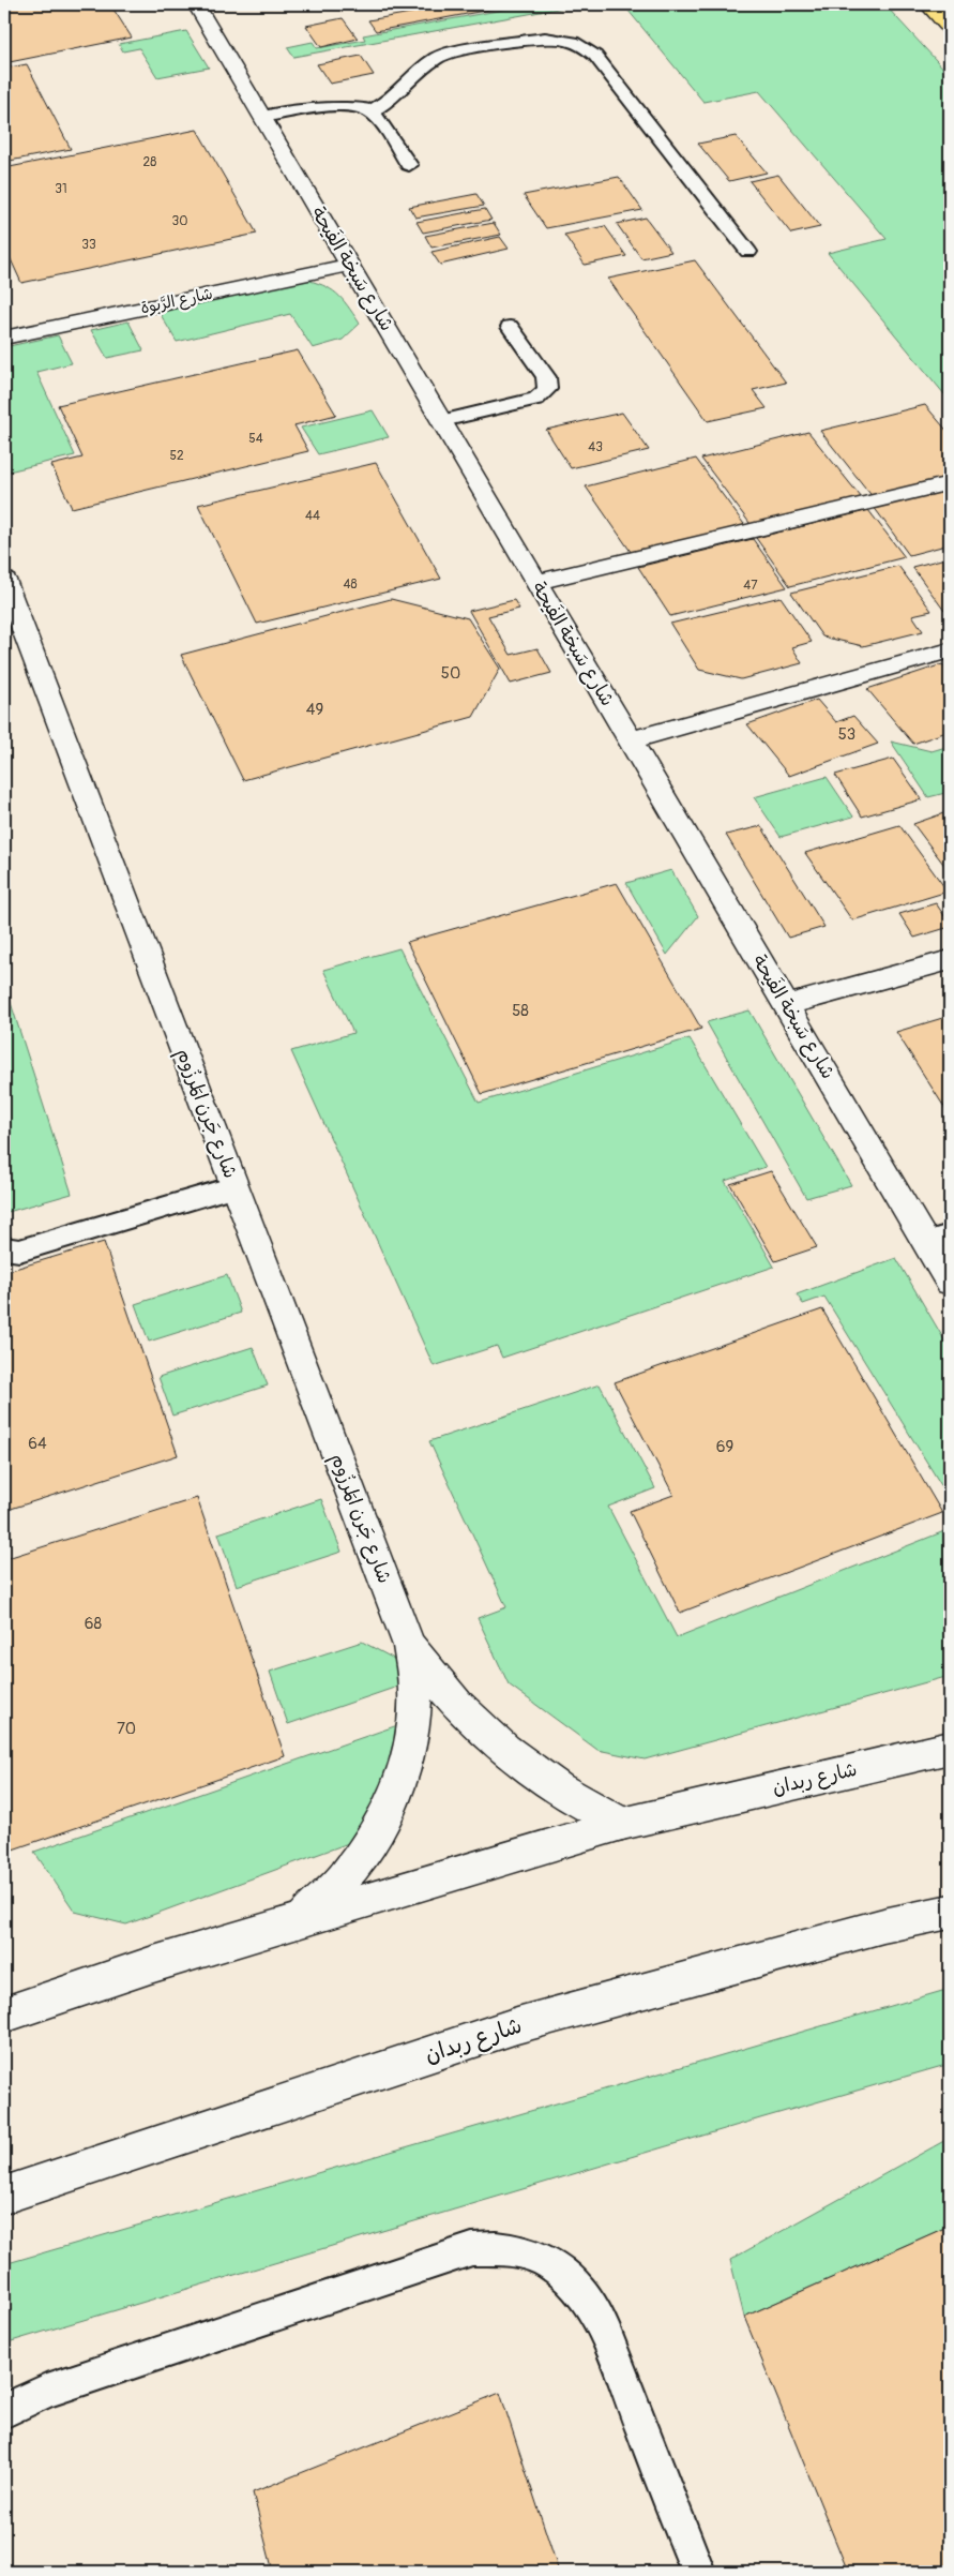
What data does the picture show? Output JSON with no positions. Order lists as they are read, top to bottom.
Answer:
{
  "streets": {
    "street": [
      "شارع سَبخة الفَيحة",
      "شارع الرَّبوة",
      "شارع جَرن المَرزُوم",
      "شارع ربدان"
    ]
  },
  "crossings": [
    ["شارع سَبخة الفَيحة", "شارع الرَّبوة"],
    ["شارع جَرن المَرزُوم", "شارع ربدان"]
  ],
  "house_numbers": [
    "28",
    "31",
    "30",
    "33",
    "54",
    "43",
    "52",
    "44",
    "48",
    "47",
    "50",
    "49",
    "53",
    "58",
    "64",
    "69",
    "68",
    "70"
  ]
}
